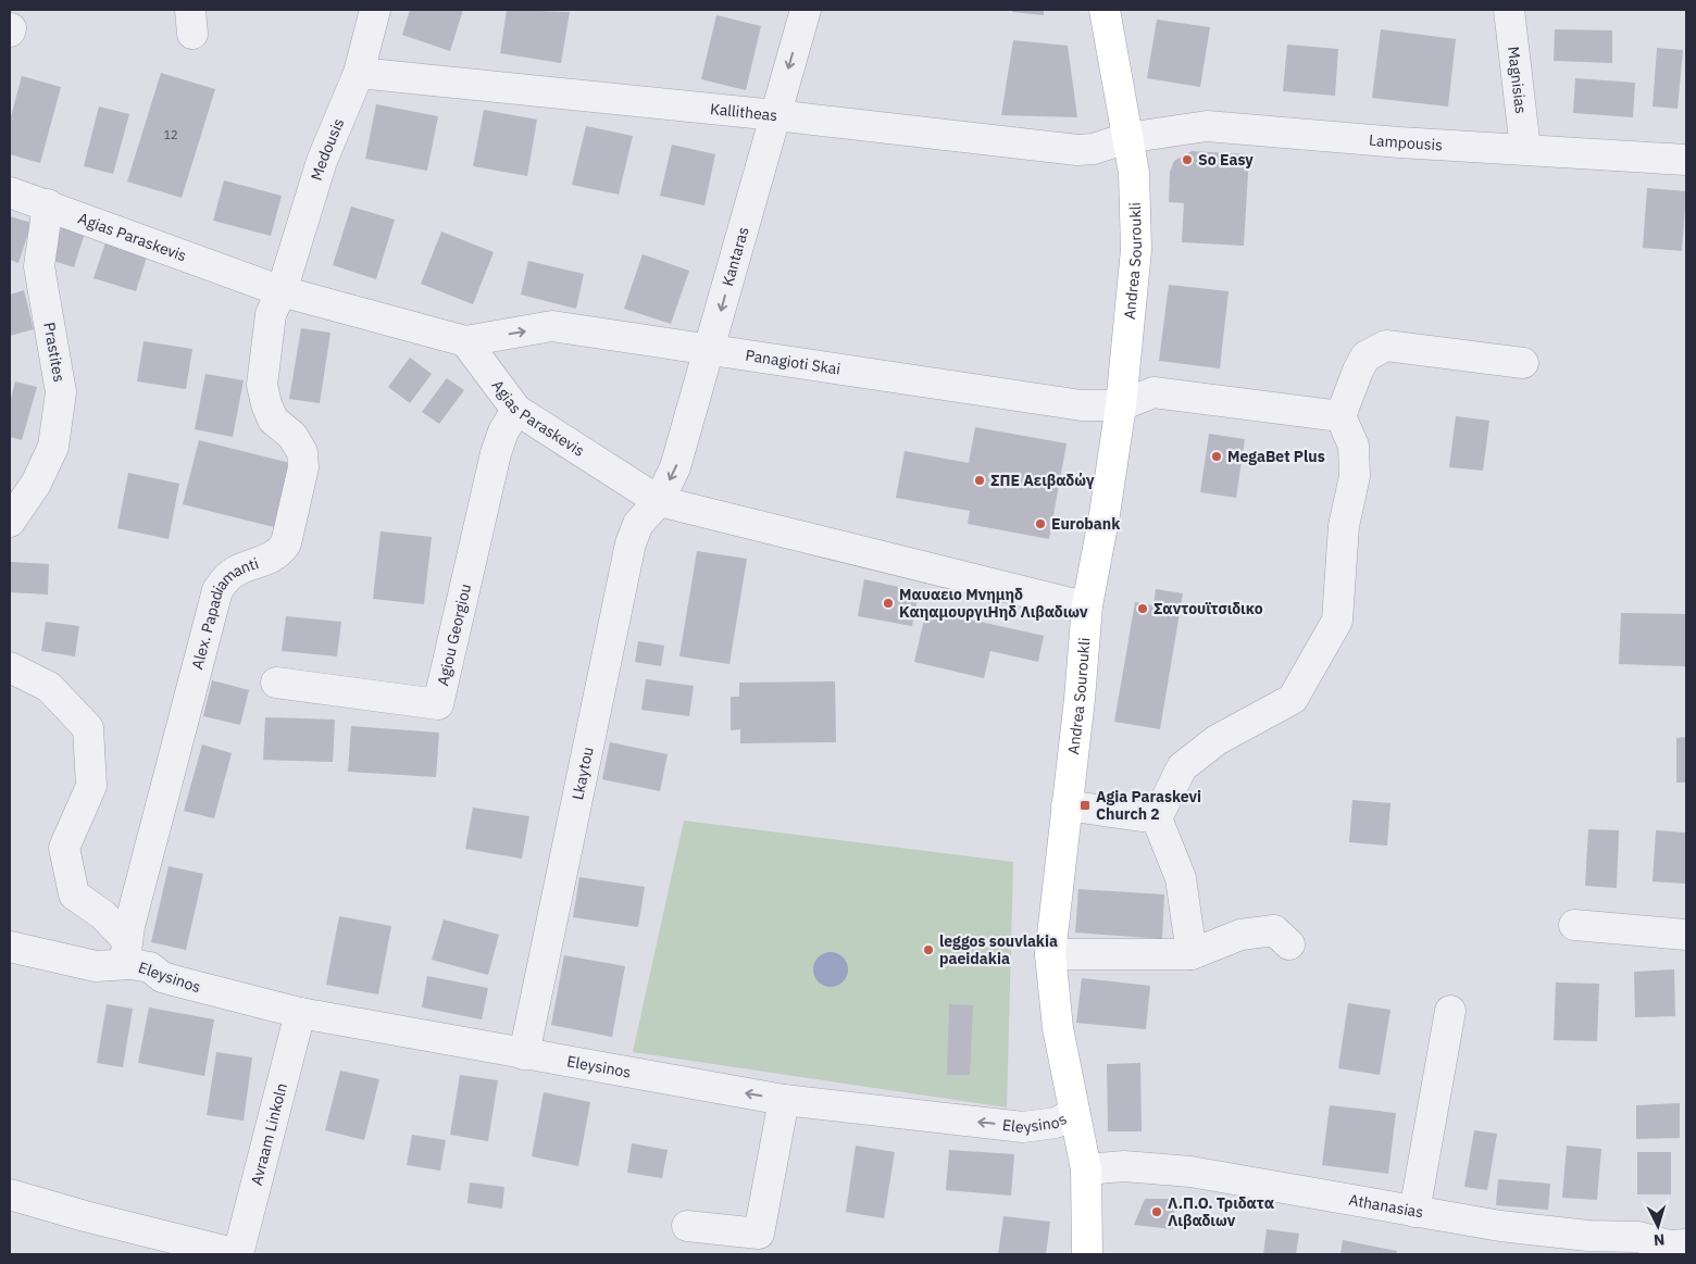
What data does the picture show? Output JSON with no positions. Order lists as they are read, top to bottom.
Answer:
{
  "streets": {
    "main road": ["Andrea Souroukli"],
    "street": [
      "Magnisias",
      "Kallitheas",
      "Lampousis",
      "Medousis",
      "Agias Paraskevis",
      "Kantaras",
      "Prastites",
      "Panagioti Skai",
      "Alex. Papadiamanti",
      "Agiou Georgiou",
      "Lkaytou",
      "Eleysinos",
      "Avraam Linkoln",
      "Athanasias"
    ]
  },
  "crossings": [
    ["Magnisias", "Lampousis"],
    ["Kallitheas", "Lampousis"],
    ["Kallitheas", "Medousis"],
    ["Kallitheas", "Kantaras"],
    ["Kallitheas", "Andrea Souroukli"],
    ["Lampousis", "Andrea Souroukli"],
    ["Medousis", "Agias Paraskevis"],
    ["Medousis", "Alex. Papadiamanti"],
    ["Agias Paraskevis", "Kantaras"],
    ["Agias Paraskevis", "Andrea Souroukli"],
    ["Agias Paraskevis", "Prastites"],
    ["Agias Paraskevis", "Panagioti Skai"],
    ["Agias Paraskevis", "Alex. Papadiamanti"],
    ["Agias Paraskevis", "Agiou Georgiou"],
    ["Agias Paraskevis", "Lkaytou"],
    ["Kantaras", "Panagioti Skai"],
    ["Kantaras", "Lkaytou"],
    ["Andrea Souroukli", "Panagioti Skai"],
    ["Andrea Souroukli", "Eleysinos"],
    ["Andrea Souroukli", "Athanasias"],
    ["Alex. Papadiamanti", "Eleysinos"],
    ["Lkaytou", "Eleysinos"],
    ["Eleysinos", "Avraam Linkoln"]
  ],
  "one_way": ["Kantaras", "Panagioti Skai", "Eleysinos"],
  "places": {
    "other": [
      "So Easy",
      "MegaBet Plus",
      "ΣΠΕ Αειβαδώγ",
      "Eurobank",
      "Μαυαειο Μνημηδ ΚαηαμουργιΗηδ Λιβαδιων",
      "Σαντουϊτσιδικο",
      "leggos souvlakia paeidakia",
      "Λ.Π.Ο. Τριδατα Λιβαδιων"
    ],
    "transit": ["Agia Paraskevi Church 2"]
  },
  "house_numbers": ["12"],
  "north": "bottom"
}
